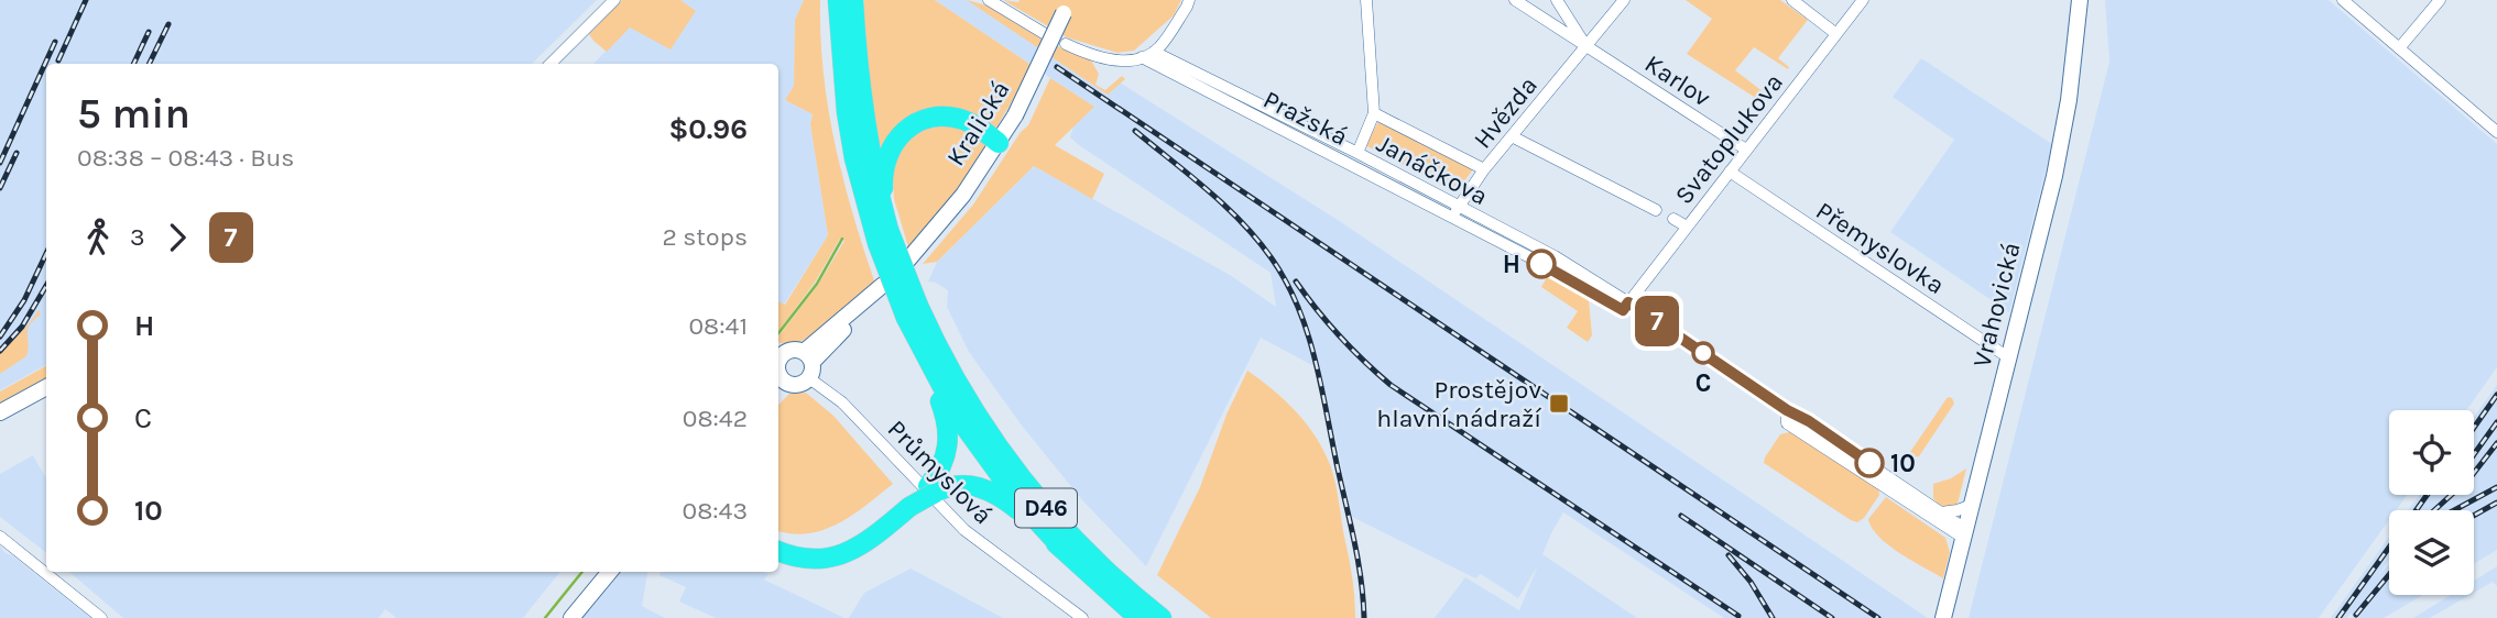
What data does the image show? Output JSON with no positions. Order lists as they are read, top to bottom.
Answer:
{
  "streets": {
    "highway": ["D46"],
    "street": [
      "Karlov",
      "Hvězda",
      "Pražská",
      "Kralická",
      "Svatoplukova",
      "Janáčkova",
      "Přemyslovka",
      "Vrahovická",
      "Průmyslová"
    ]
  },
  "crossings": [
    ["Karlov", "Hvězda"],
    ["Karlov", "Svatoplukova"],
    ["Hvězda", "Pražská"],
    ["Hvězda", "Janáčkova"],
    ["Pražská", "Janáčkova"],
    ["Svatoplukova", "Janáčkova"],
    ["Svatoplukova", "Přemyslovka"],
    ["Janáčkova", "Vrahovická"],
    ["Přemyslovka", "Vrahovická"]
  ],
  "places": {
    "other": ["H", "C", "10"],
    "transit": ["Prostějov hlavní nádraží"]
  },
  "lines": ["bus line 7"],
  "page": {
    "on_map": "7",
    "heading": ["5 min", "08:38 – 08:43 · Bus", "$0.96"],
    "legs": ["3", "7", "2 stops"],
    "list": [
      {
        "name": "H",
        "value": "08:41"
      },
      {
        "name": "C",
        "value": "08:42"
      },
      {
        "name": "10",
        "value": "08:43"
      }
    ]
  }
}
